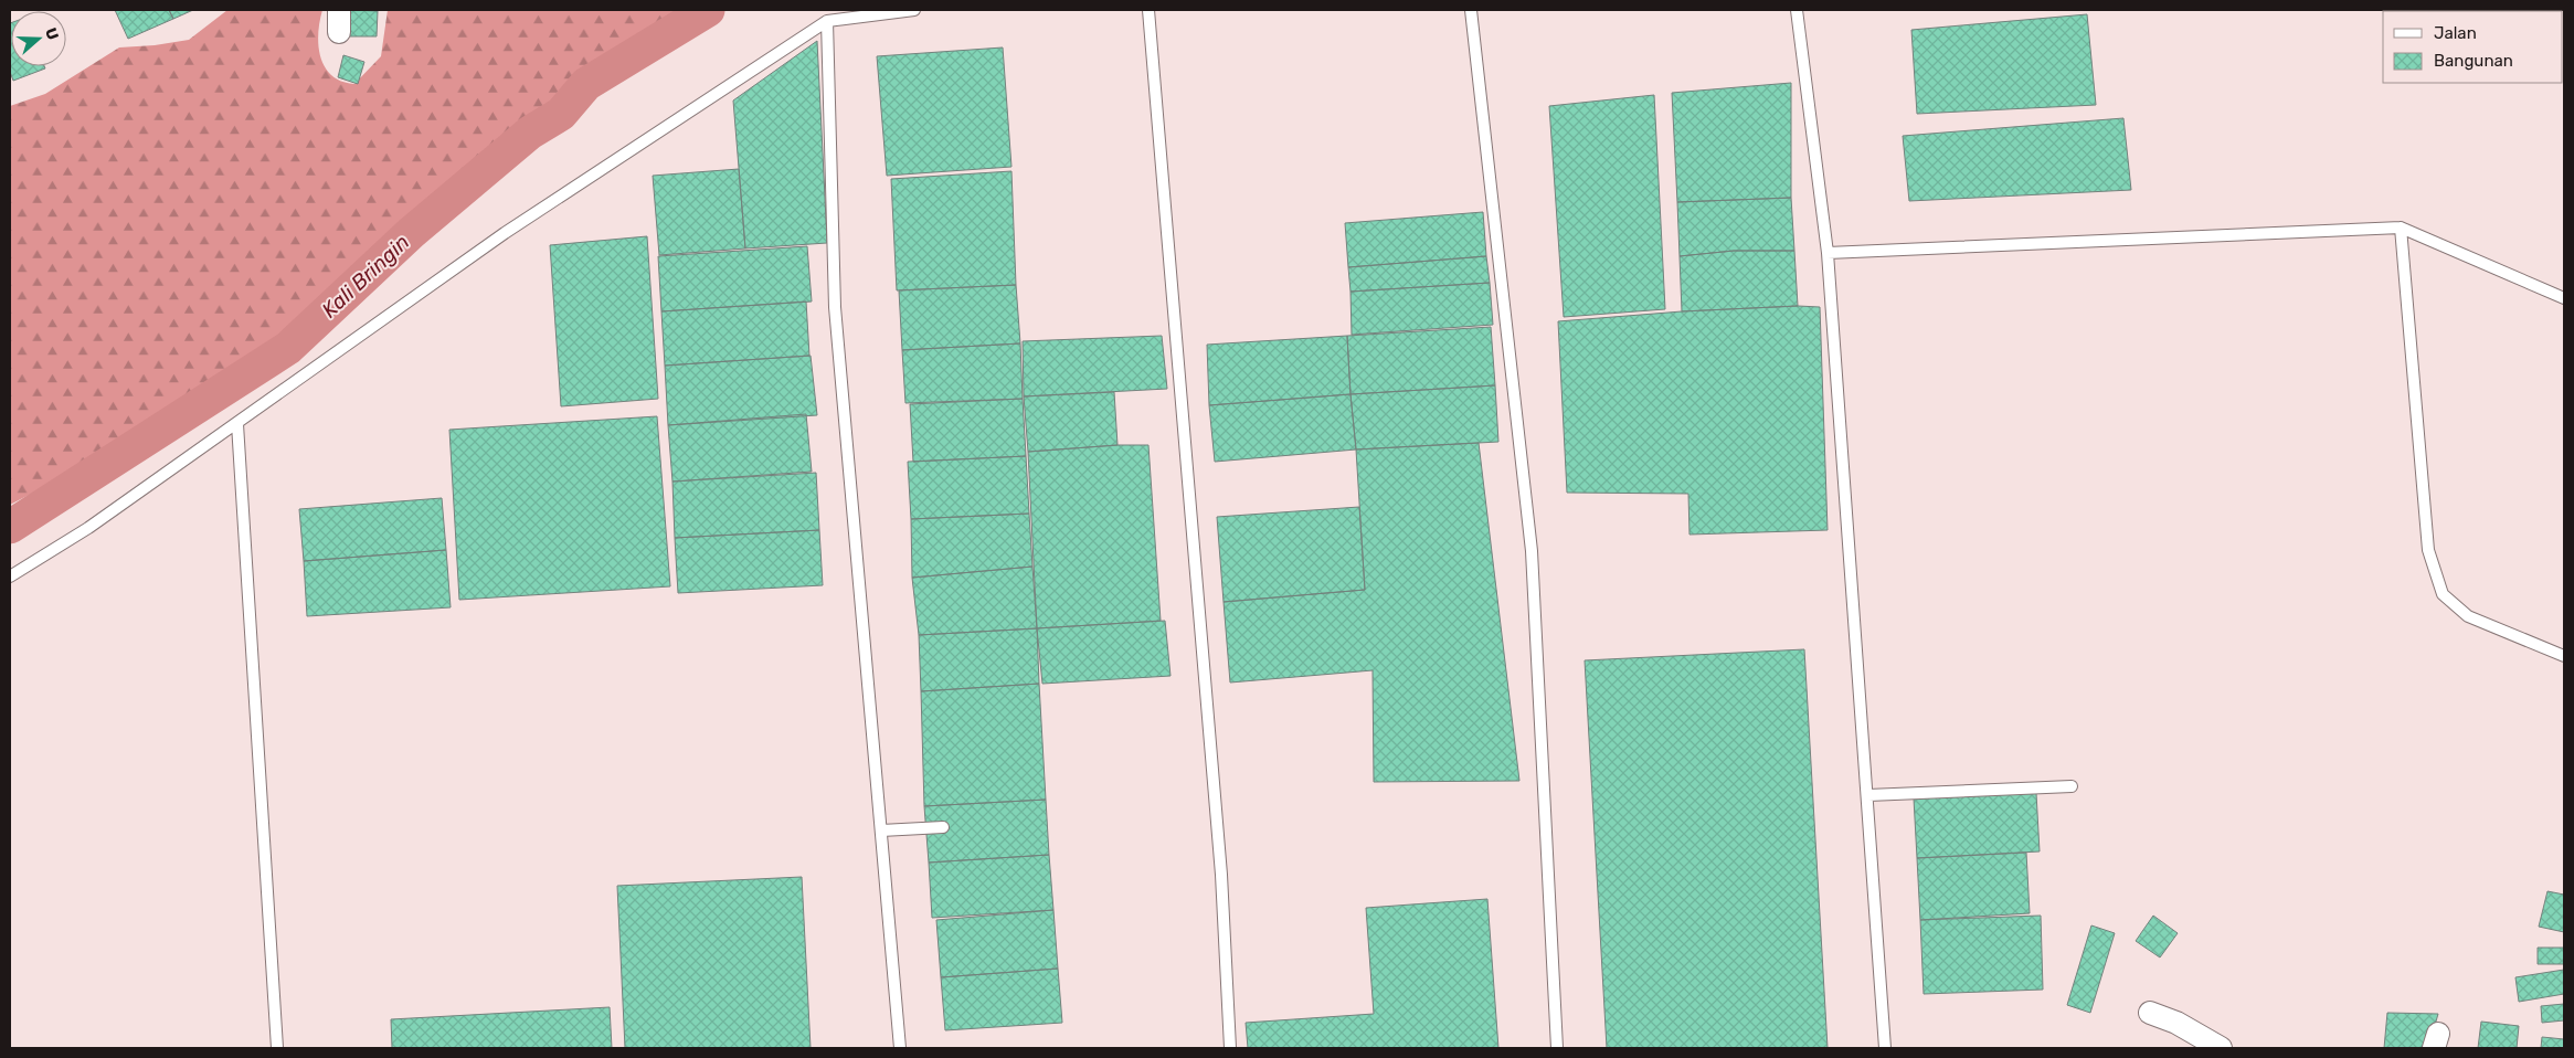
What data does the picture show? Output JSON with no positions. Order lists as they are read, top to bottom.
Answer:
{
  "water": ["Kali Bringin"],
  "legend": ["Jalan", "Bangunan"],
  "north": "right"
}
